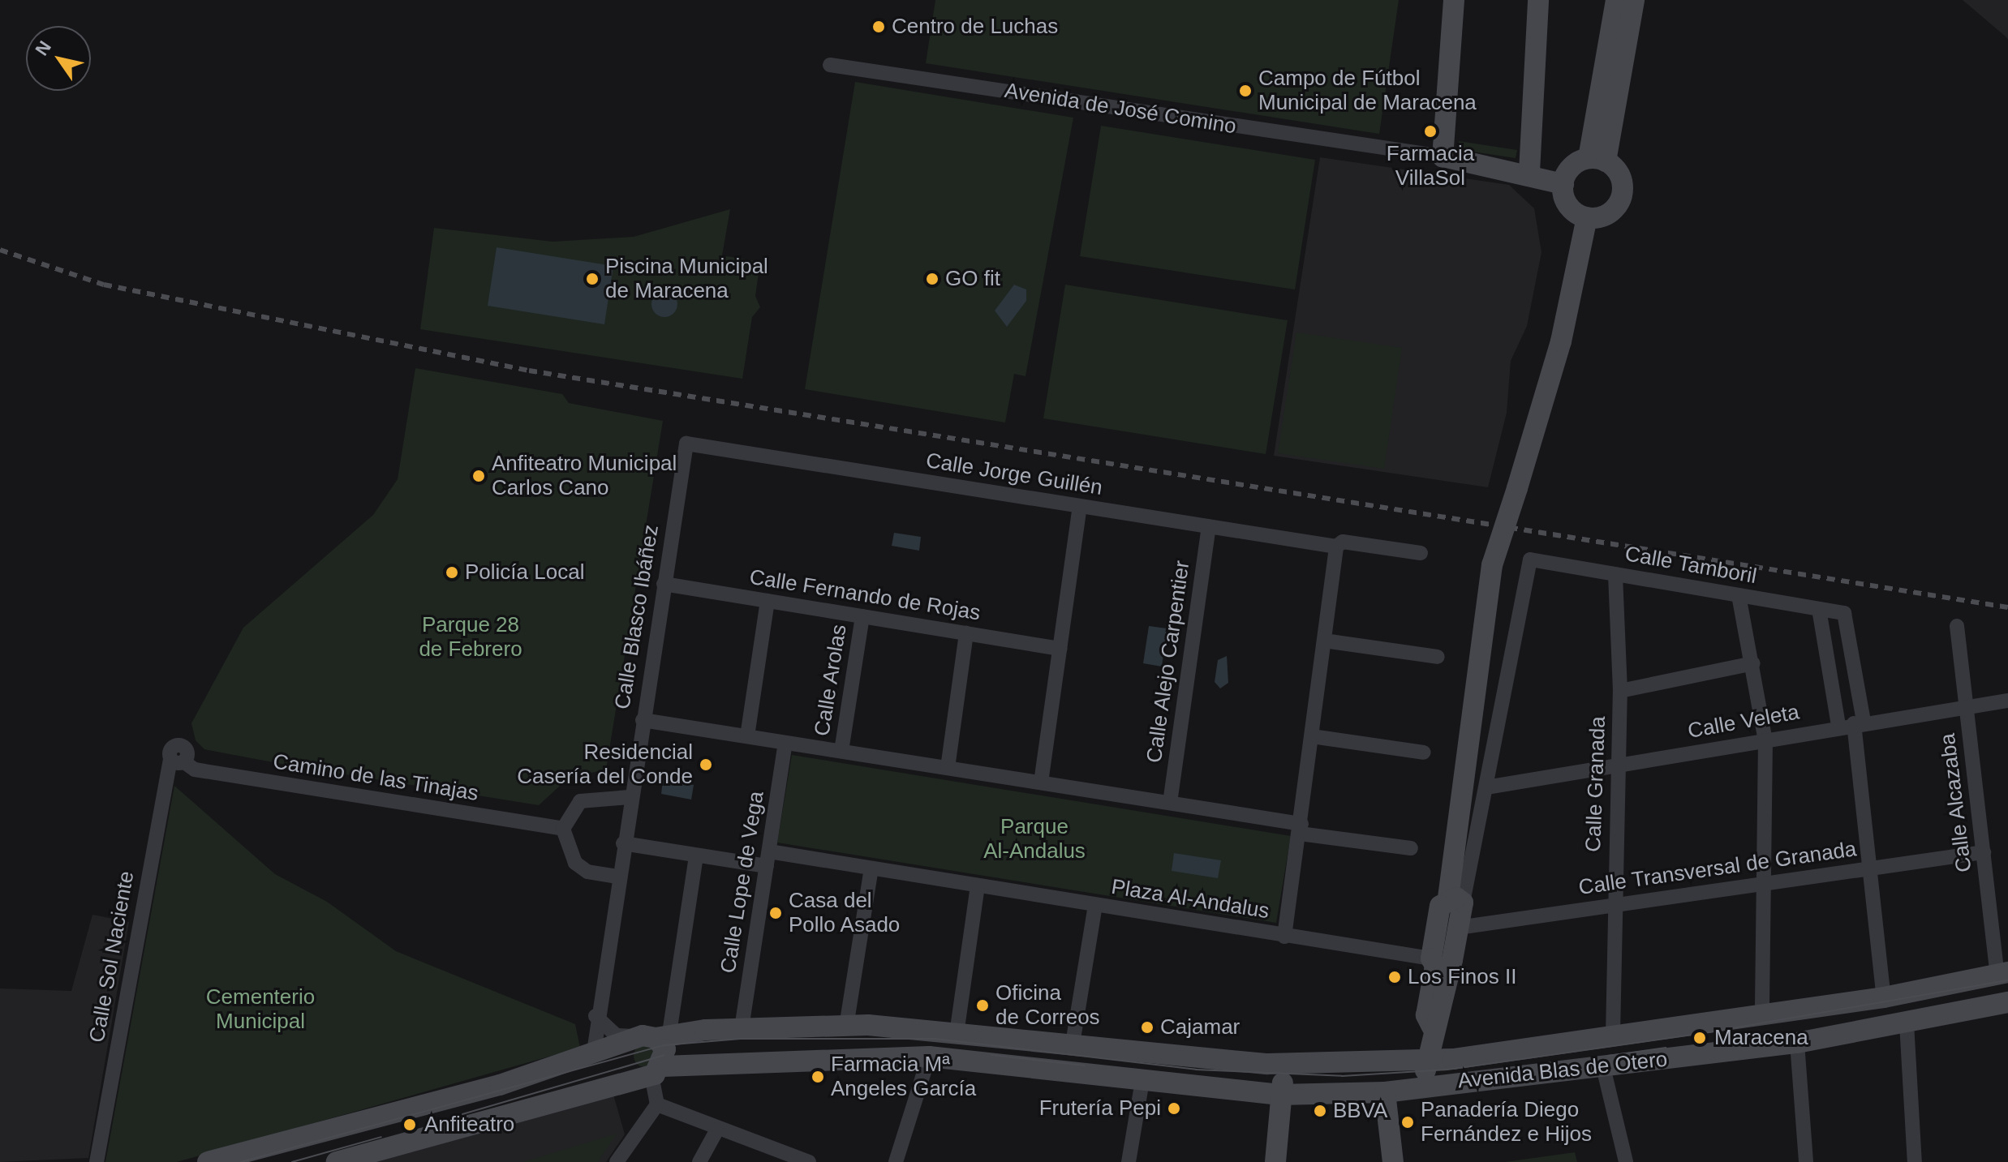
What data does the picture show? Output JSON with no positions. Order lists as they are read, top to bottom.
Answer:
{
  "streets": {
    "street": [
      "Avenida de José Comino",
      "Calle Jorge Guillén",
      "Calle Tamboril",
      "Calle Fernando de Rojas",
      "Calle Blasco Ibáñez",
      "Calle Alejo Carpentier",
      "Calle Arolas",
      "Calle Veleta",
      "Camino de las Tinajas",
      "Calle Granada",
      "Calle Alcazaba",
      "Calle Transversal de Granada",
      "Calle Lope de Vega",
      "Plaza Al-Andalus",
      "Calle Sol Naciente",
      "Avenida Blas de Otero"
    ]
  },
  "crossings": [
    ["Calle Jorge Guillén", "Calle Blasco Ibáñez"],
    ["Calle Jorge Guillén", "Calle Alejo Carpentier"],
    ["Calle Jorge Guillén", "Plaza Al-Andalus"],
    ["Calle Tamboril", "Calle Veleta"],
    ["Calle Tamboril", "Calle Granada"],
    ["Calle Fernando de Rojas", "Calle Blasco Ibáñez"],
    ["Calle Fernando de Rojas", "Calle Arolas"],
    ["Calle Blasco Ibáñez", "Plaza Al-Andalus"],
    ["Calle Veleta", "Calle Granada"],
    ["Calle Veleta", "Calle Alcazaba"],
    ["Camino de las Tinajas", "Calle Sol Naciente"],
    ["Calle Granada", "Calle Transversal de Granada"],
    ["Calle Granada", "Avenida Blas de Otero"],
    ["Calle Alcazaba", "Calle Transversal de Granada"],
    ["Calle Alcazaba", "Avenida Blas de Otero"],
    ["Calle Lope de Vega", "Plaza Al-Andalus"],
    ["Calle Lope de Vega", "Avenida Blas de Otero"]
  ],
  "parks": ["Parque 28 de Febrero", "Parque Al-Andalus", "Cementerio Municipal"],
  "places": [
    "Centro de Luchas",
    "Campo de Fútbol Municipal de Maracena",
    "Farmacia VillaSol",
    "Piscina Municipal de Maracena",
    "GO fit",
    "Anfiteatro Municipal Carlos Cano",
    "Policía Local",
    "Residencial Casería del Conde",
    "Casa del Pollo Asado",
    "Los Finos II",
    "Oficina de Correos",
    "Cajamar",
    "Maracena",
    "Farmacia Mª Angeles García",
    "Frutería Pepi",
    "BBVA",
    "Panadería Diego Fernández e Hijos",
    "Anfiteatro"
  ],
  "north": "top left"
}
